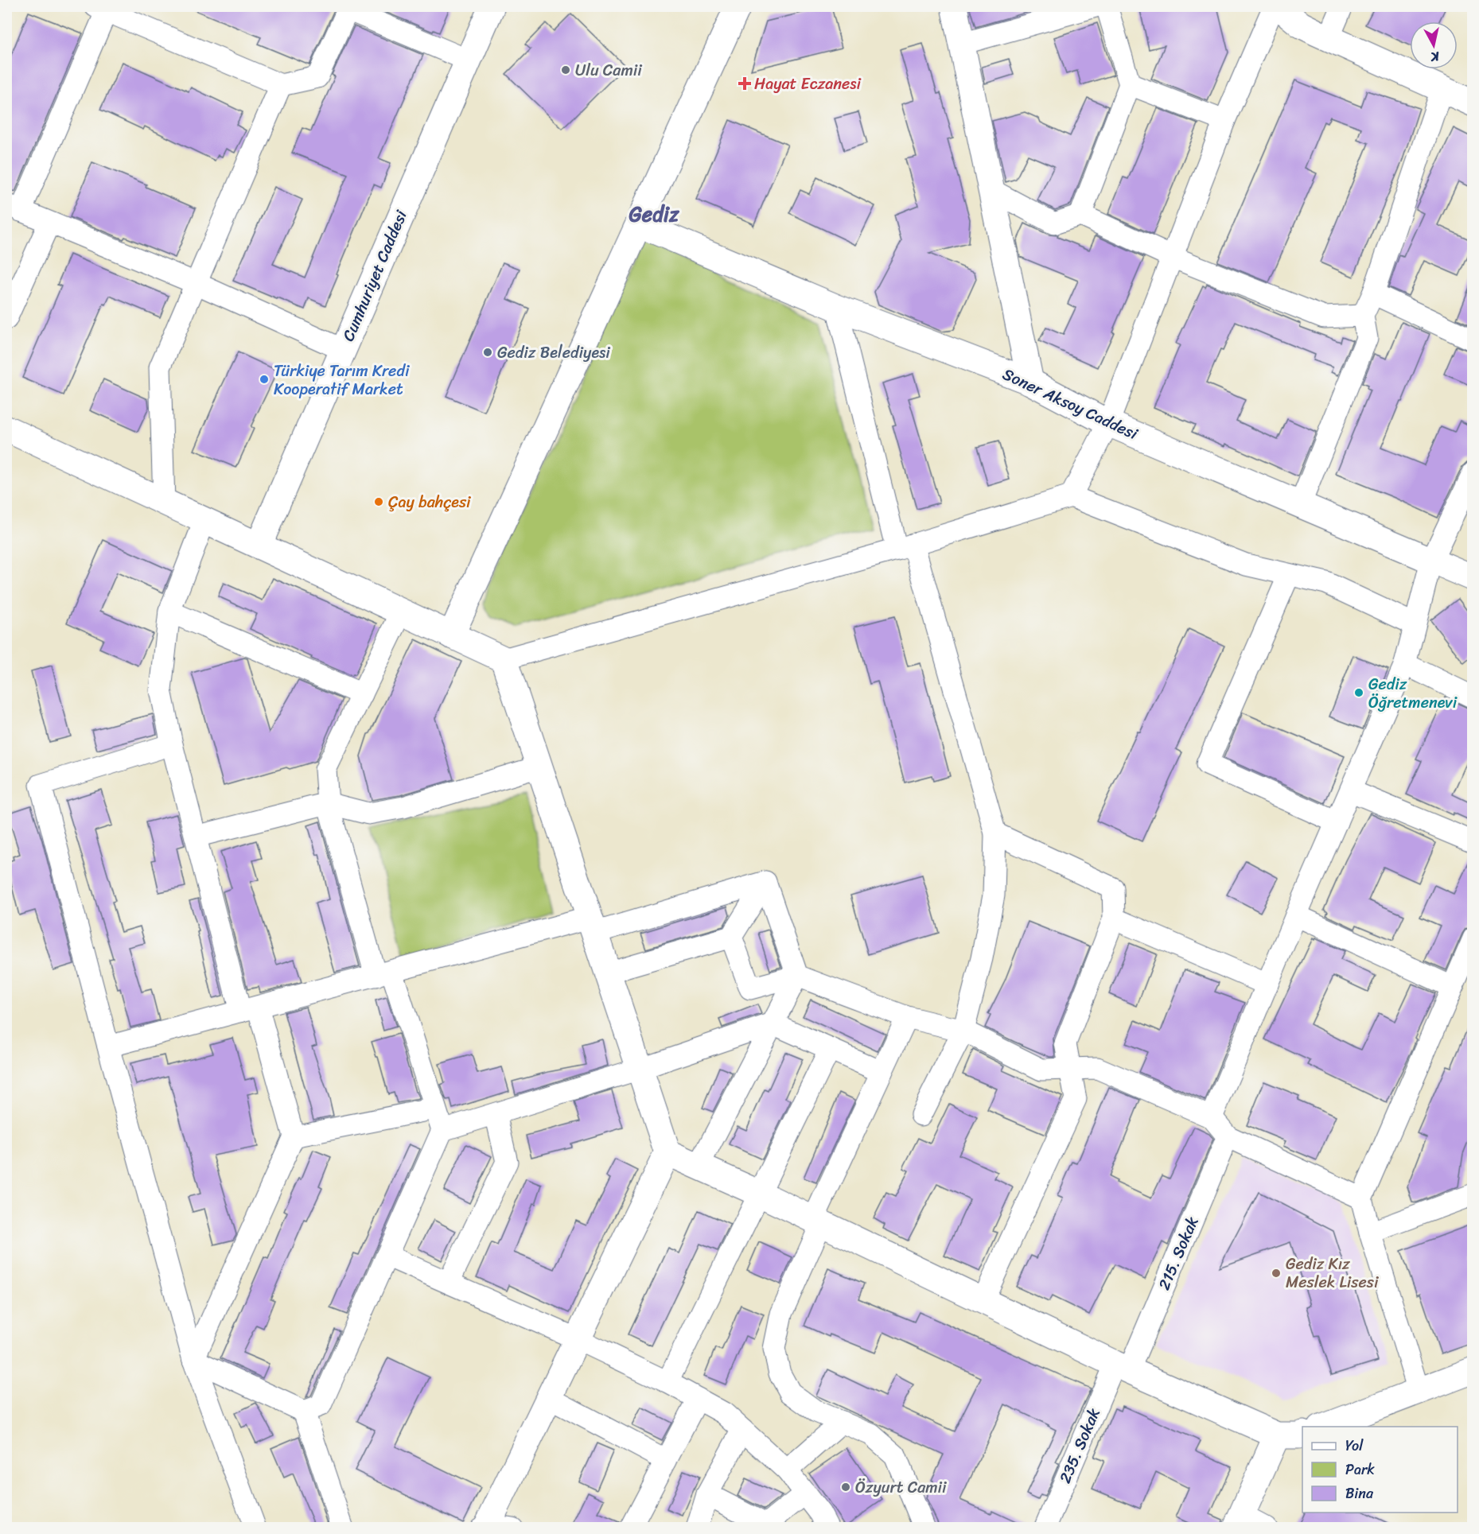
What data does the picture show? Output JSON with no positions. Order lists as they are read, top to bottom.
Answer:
{
  "streets": {
    "street": [
      "Cumhuriyet Caddesi",
      "Soner Aksoy Caddesi",
      "215. Sokak",
      "235. Sokak"
    ]
  },
  "crossings": [
    ["215. Sokak", "235. Sokak"]
  ],
  "districts": ["Gediz"],
  "places": {
    "other": [
      "Ulu Camii",
      "Gediz Belediyesi",
      "Türkiye Tarım Kredi Kooperatif Market",
      "Çay bahçesi",
      "Gediz Öğretmenevi",
      "Gediz Kız Meslek Lisesi",
      "Özyurt Camii"
    ],
    "health": ["Hayat Eczanesi"]
  },
  "legend": ["Yol", "Park", "Bina"],
  "north": "bottom"
}
